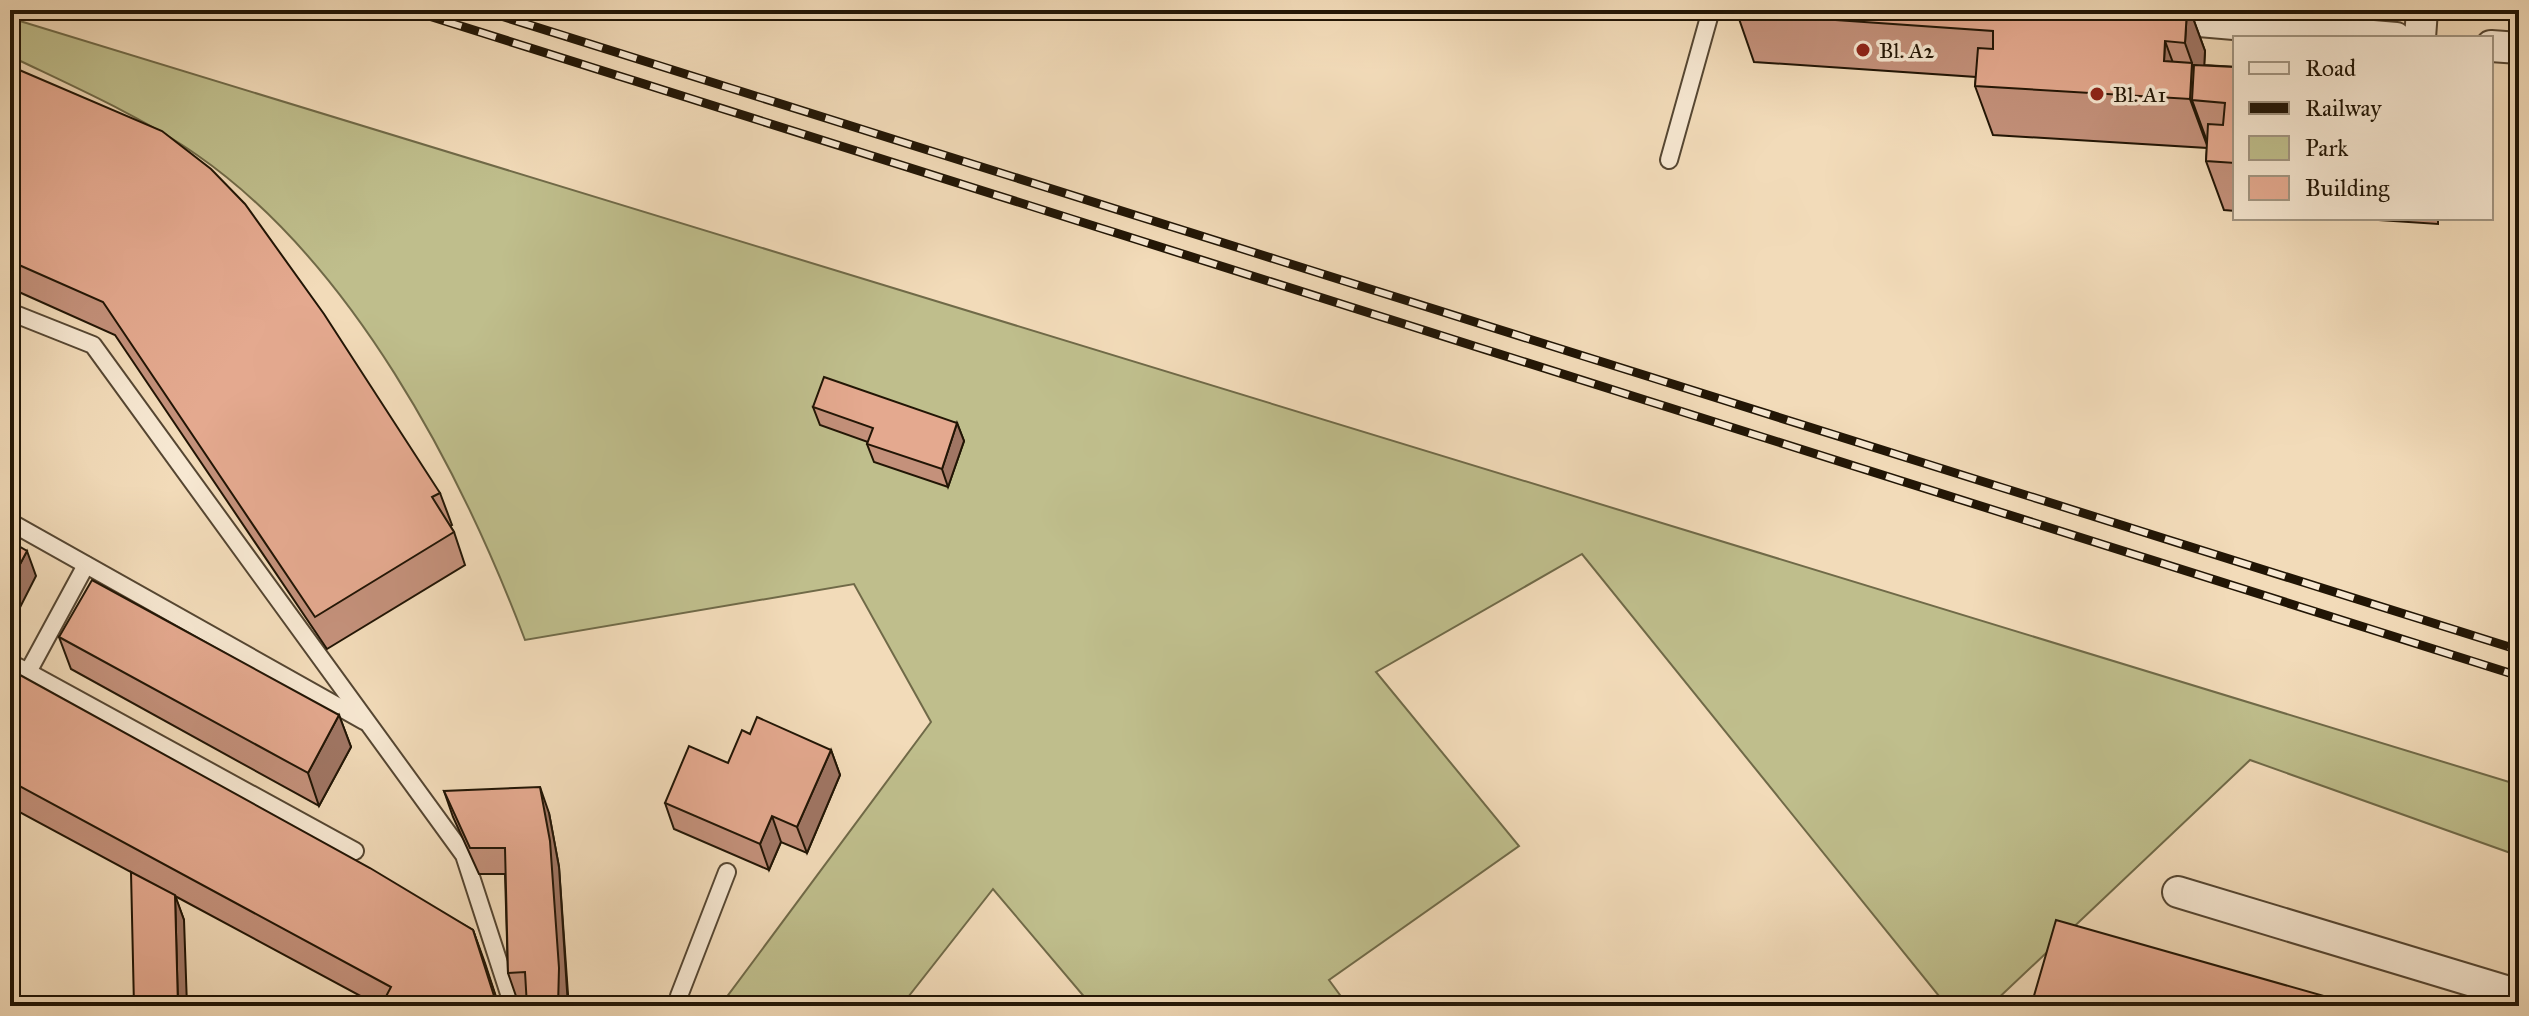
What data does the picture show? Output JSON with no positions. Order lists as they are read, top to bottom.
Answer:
{
  "places": ["Bl. A2", "Bl. A1"],
  "legend": [
    "Road",
    "Railway",
    "Park",
    "Building"
  ]
}
